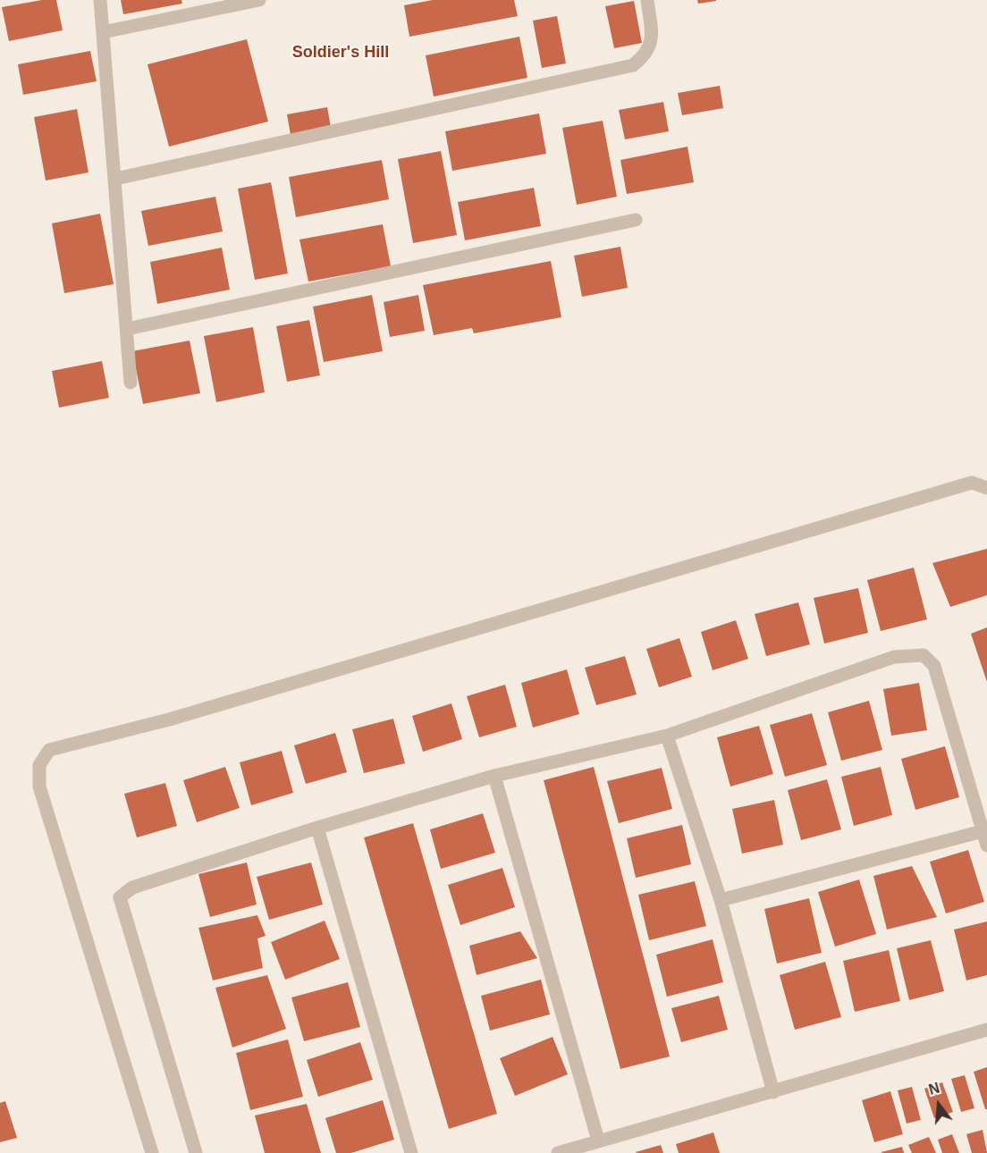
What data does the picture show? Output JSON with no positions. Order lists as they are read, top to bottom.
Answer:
{
  "districts": ["Soldier's Hill"],
  "north": "top"
}
